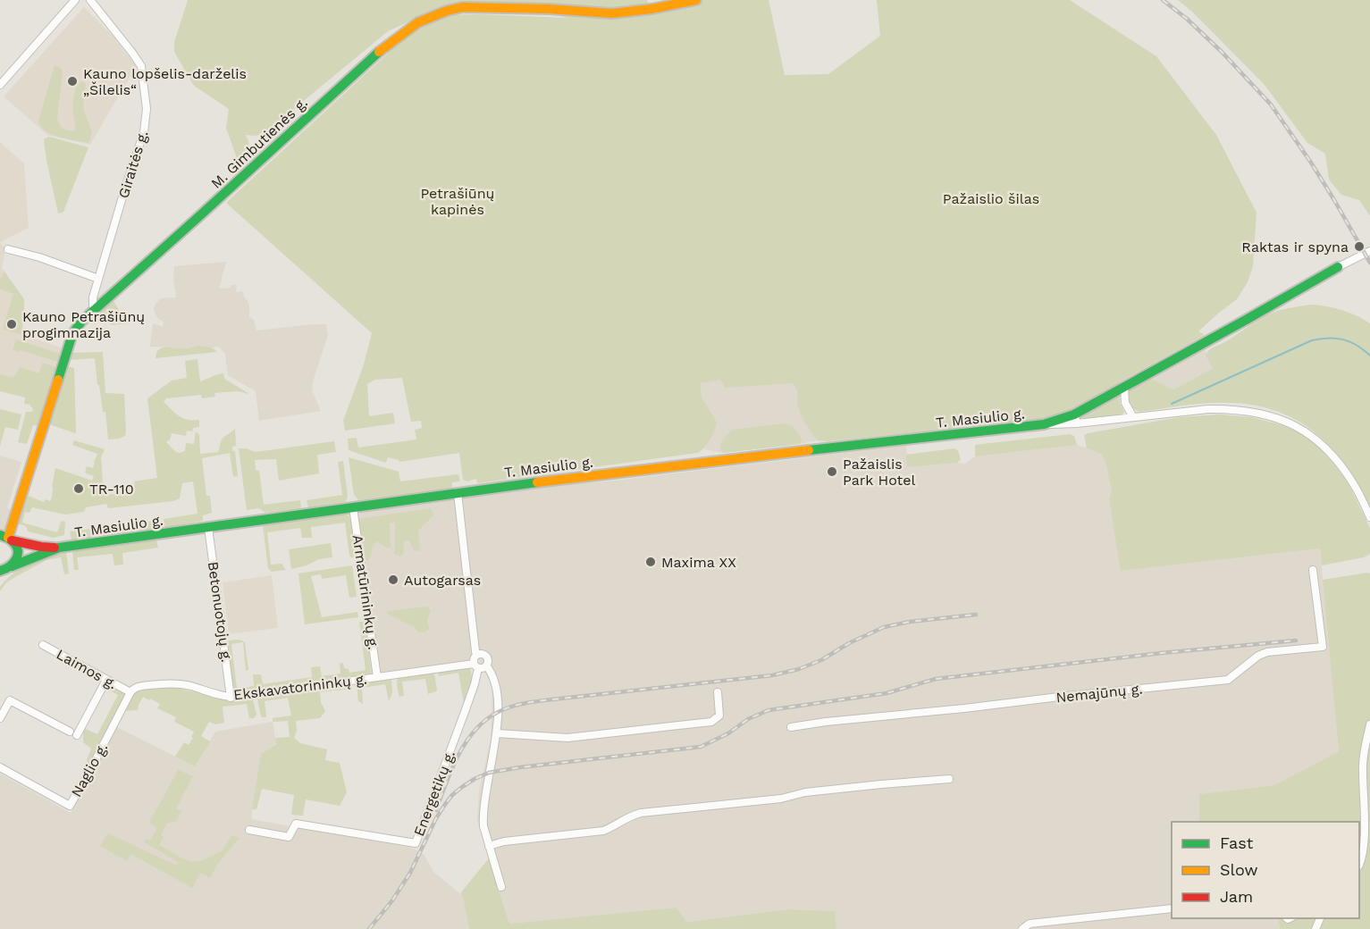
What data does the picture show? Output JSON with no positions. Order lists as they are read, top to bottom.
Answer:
{
  "streets": {
    "main road": ["M. Gimbutienės g.", "T. Masiulio g."],
    "street": [
      "Giraitės g.",
      "Armatūrininkų g.",
      "Betonuotojų g.",
      "Laimos g.",
      "Ekskavatorininkų g.",
      "Nemajūnų g.",
      "Naglio g.",
      "Energetikų g."
    ]
  },
  "crossings": [
    ["M. Gimbutienės g.", "Giraitės g."],
    ["M. Gimbutienės g.", "T. Masiulio g."],
    ["T. Masiulio g.", "Armatūrininkų g."],
    ["T. Masiulio g.", "Betonuotojų g."],
    ["Armatūrininkų g.", "Ekskavatorininkų g."],
    ["Betonuotojų g.", "Ekskavatorininkų g."],
    ["Laimos g.", "Ekskavatorininkų g."],
    ["Laimos g.", "Naglio g."],
    ["Ekskavatorininkų g.", "Naglio g."],
    ["Ekskavatorininkų g.", "Energetikų g."]
  ],
  "parks": ["Petrašiūnų kapinės", "Pažaislio šilas"],
  "places": [
    "Kauno lopšelis-darželis „Šilelis“",
    "Raktas ir spyna",
    "Kauno Petrašiūnų progimnazija",
    "Pažaislis Park Hotel",
    "TR-110",
    "Maxima XX",
    "Autogarsas"
  ],
  "legend": ["Fast", "Slow", "Jam"]
}
